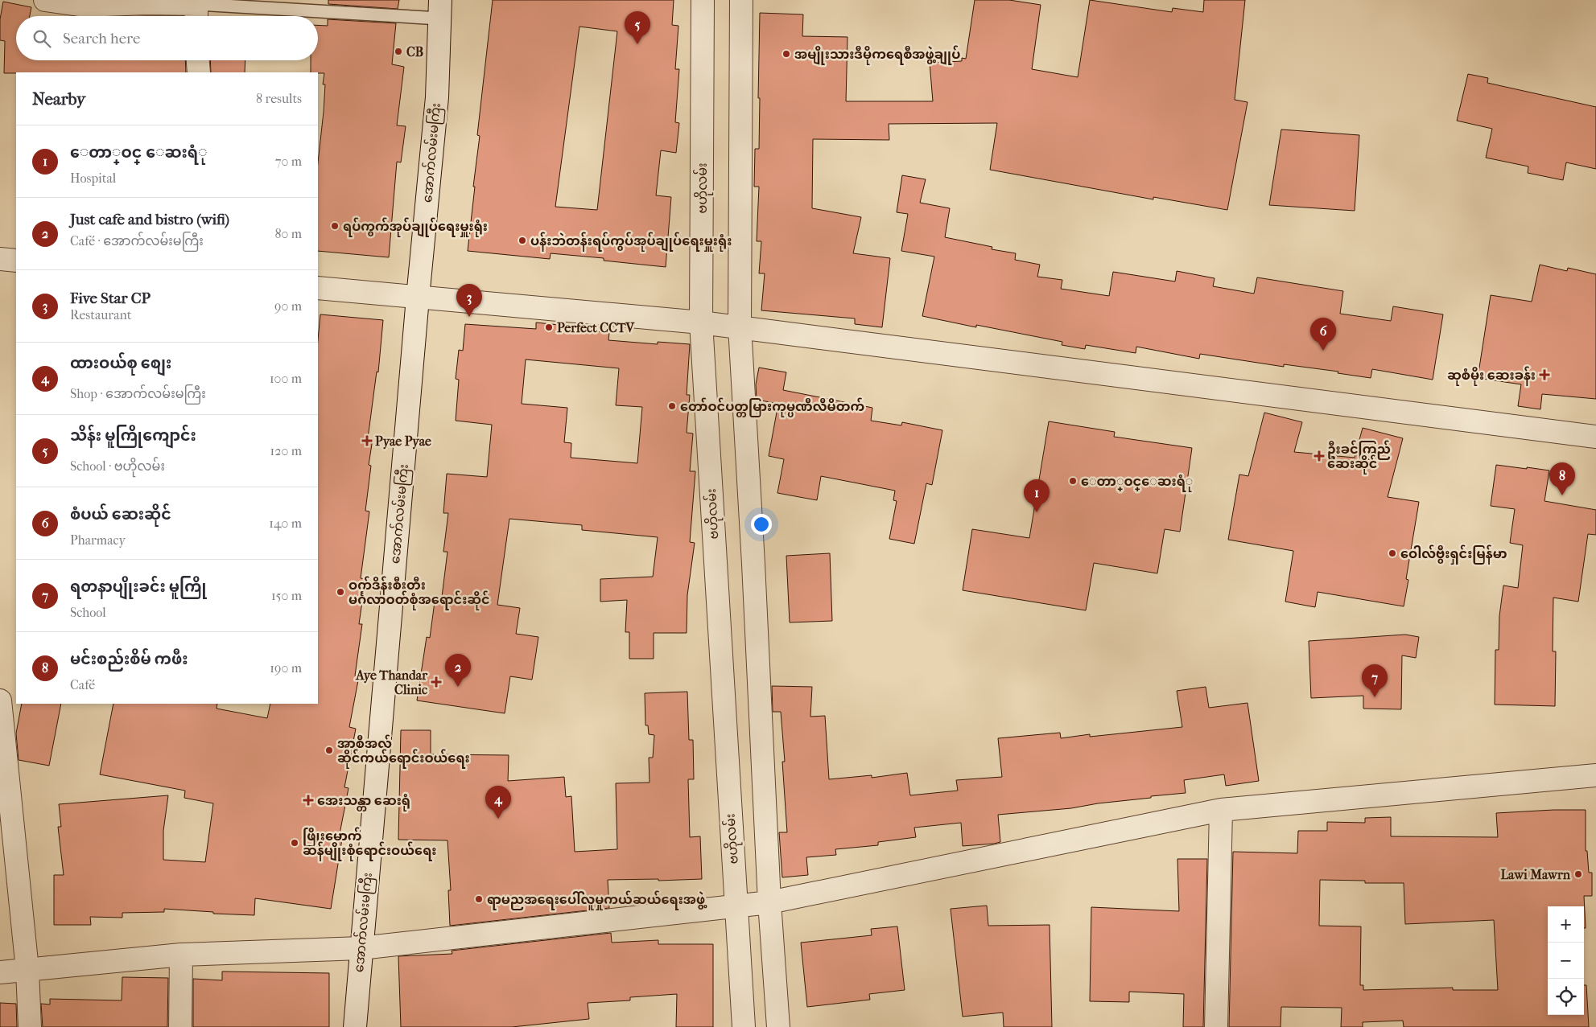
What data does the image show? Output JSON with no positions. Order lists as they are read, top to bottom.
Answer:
{
  "streets": {
    "street": ["အောက်လမ်းမကြီး", "ဗဟိုလမ်း"]
  },
  "places": {
    "other": [
      "CB",
      "အမျိုးသားဒီမိုကရေစီအဖွဲ့ချုပ်",
      "ရပ်ကွက်အုပ်ချုပ်ရေးမှူးရုံး",
      "ပန်းဘဲတန်းရပ်ကွပ်အုပ်ချုပ်ရေးမှူးရုံး",
      "Perfect CCTV",
      "တော်ဝင်ပတ္တမြားကုမ္ပဏီလီမိတက်",
      "ေတာ္ဝင္ေဆးရံု",
      "ဝေါလ်ဗွီးရှင်းမြန်မာ",
      "ဝက်ဒိန်းစီးတီး မင်္ဂလာဝတ်စုံအရောင်းဆိုင်",
      "အာစီအလ် ဆိုင်ကယ်ရောင်းဝယ်ရေး",
      "ဖြိုးမောက် ဆန်မျိုးစုံရောင်းဝယ်ရေး",
      "Lawi Mawrn",
      "ရာမညအရေးပေါ်လူမှုကယ်ဆယ်ရေးအဖွဲ့"
    ],
    "health": [
      "ဆုစံမိုး ဆေးခန်း",
      "Pyae Pyae",
      "ဦးခင်ကြည် ဆေးဆိုင်",
      "Aye Thandar Clinic",
      "အေးသန္တာ ဆေးရုံ"
    ]
  },
  "page": {
    "pins": [
      "5",
      "3",
      "6",
      "8",
      "1",
      "2",
      "7",
      "4"
    ],
    "search": "Search here",
    "heading": ["Nearby", "8 results"],
    "list": [
      {
        "mark": "1",
        "name": "ေတာ္ဝင္ ေဆးရံု",
        "note": "Hospital",
        "value": "70 m"
      },
      {
        "mark": "2",
        "name": "Just cafe and bistro (wifi)",
        "note": "Café · အောက်လမ်းမကြီး",
        "value": "80 m"
      },
      {
        "mark": "3",
        "name": "Five Star CP",
        "note": "Restaurant",
        "value": "90 m"
      },
      {
        "mark": "4",
        "name": "ထားဝယ်စု စျေး",
        "note": "Shop · အောက်လမ်းမကြီး",
        "value": "100 m"
      },
      {
        "mark": "5",
        "name": "သိန်း မူကြိုကျောင်း",
        "note": "School · ဗဟိုလမ်း",
        "value": "120 m"
      },
      {
        "mark": "6",
        "name": "စံပယ် ဆေးဆိုင်",
        "note": "Pharmacy",
        "value": "140 m"
      },
      {
        "mark": "7",
        "name": "ရတနာပျိုးခင်း မူကြို",
        "note": "School",
        "value": "150 m"
      },
      {
        "mark": "8",
        "name": "မင်းစည်းစိမ် ကဖီး",
        "note": "Café",
        "value": "190 m"
      }
    ],
    "map_buttons": ["+", "−"]
  }
}
